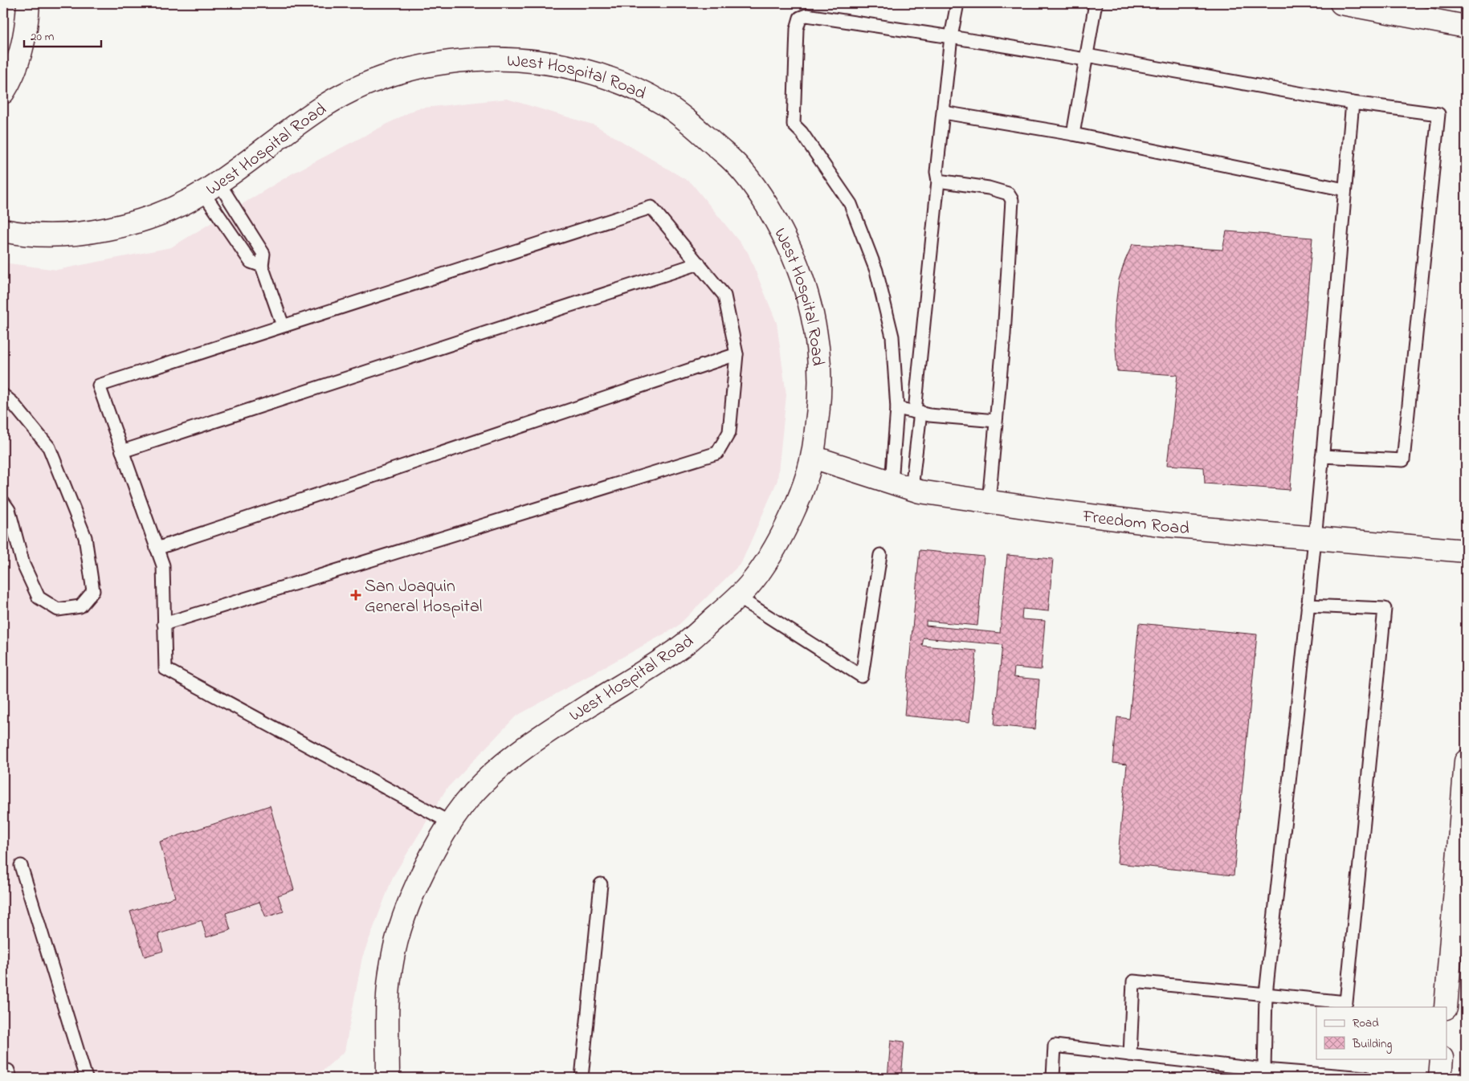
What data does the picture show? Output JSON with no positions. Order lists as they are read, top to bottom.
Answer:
{
  "streets": {
    "street": ["West Hospital Road", "Freedom Road"]
  },
  "crossings": [
    ["West Hospital Road", "Freedom Road"]
  ],
  "places": {
    "health": ["San Joaquin General Hospital"]
  },
  "legend": ["Road", "Building"],
  "scale_bar": "20 m"
}
